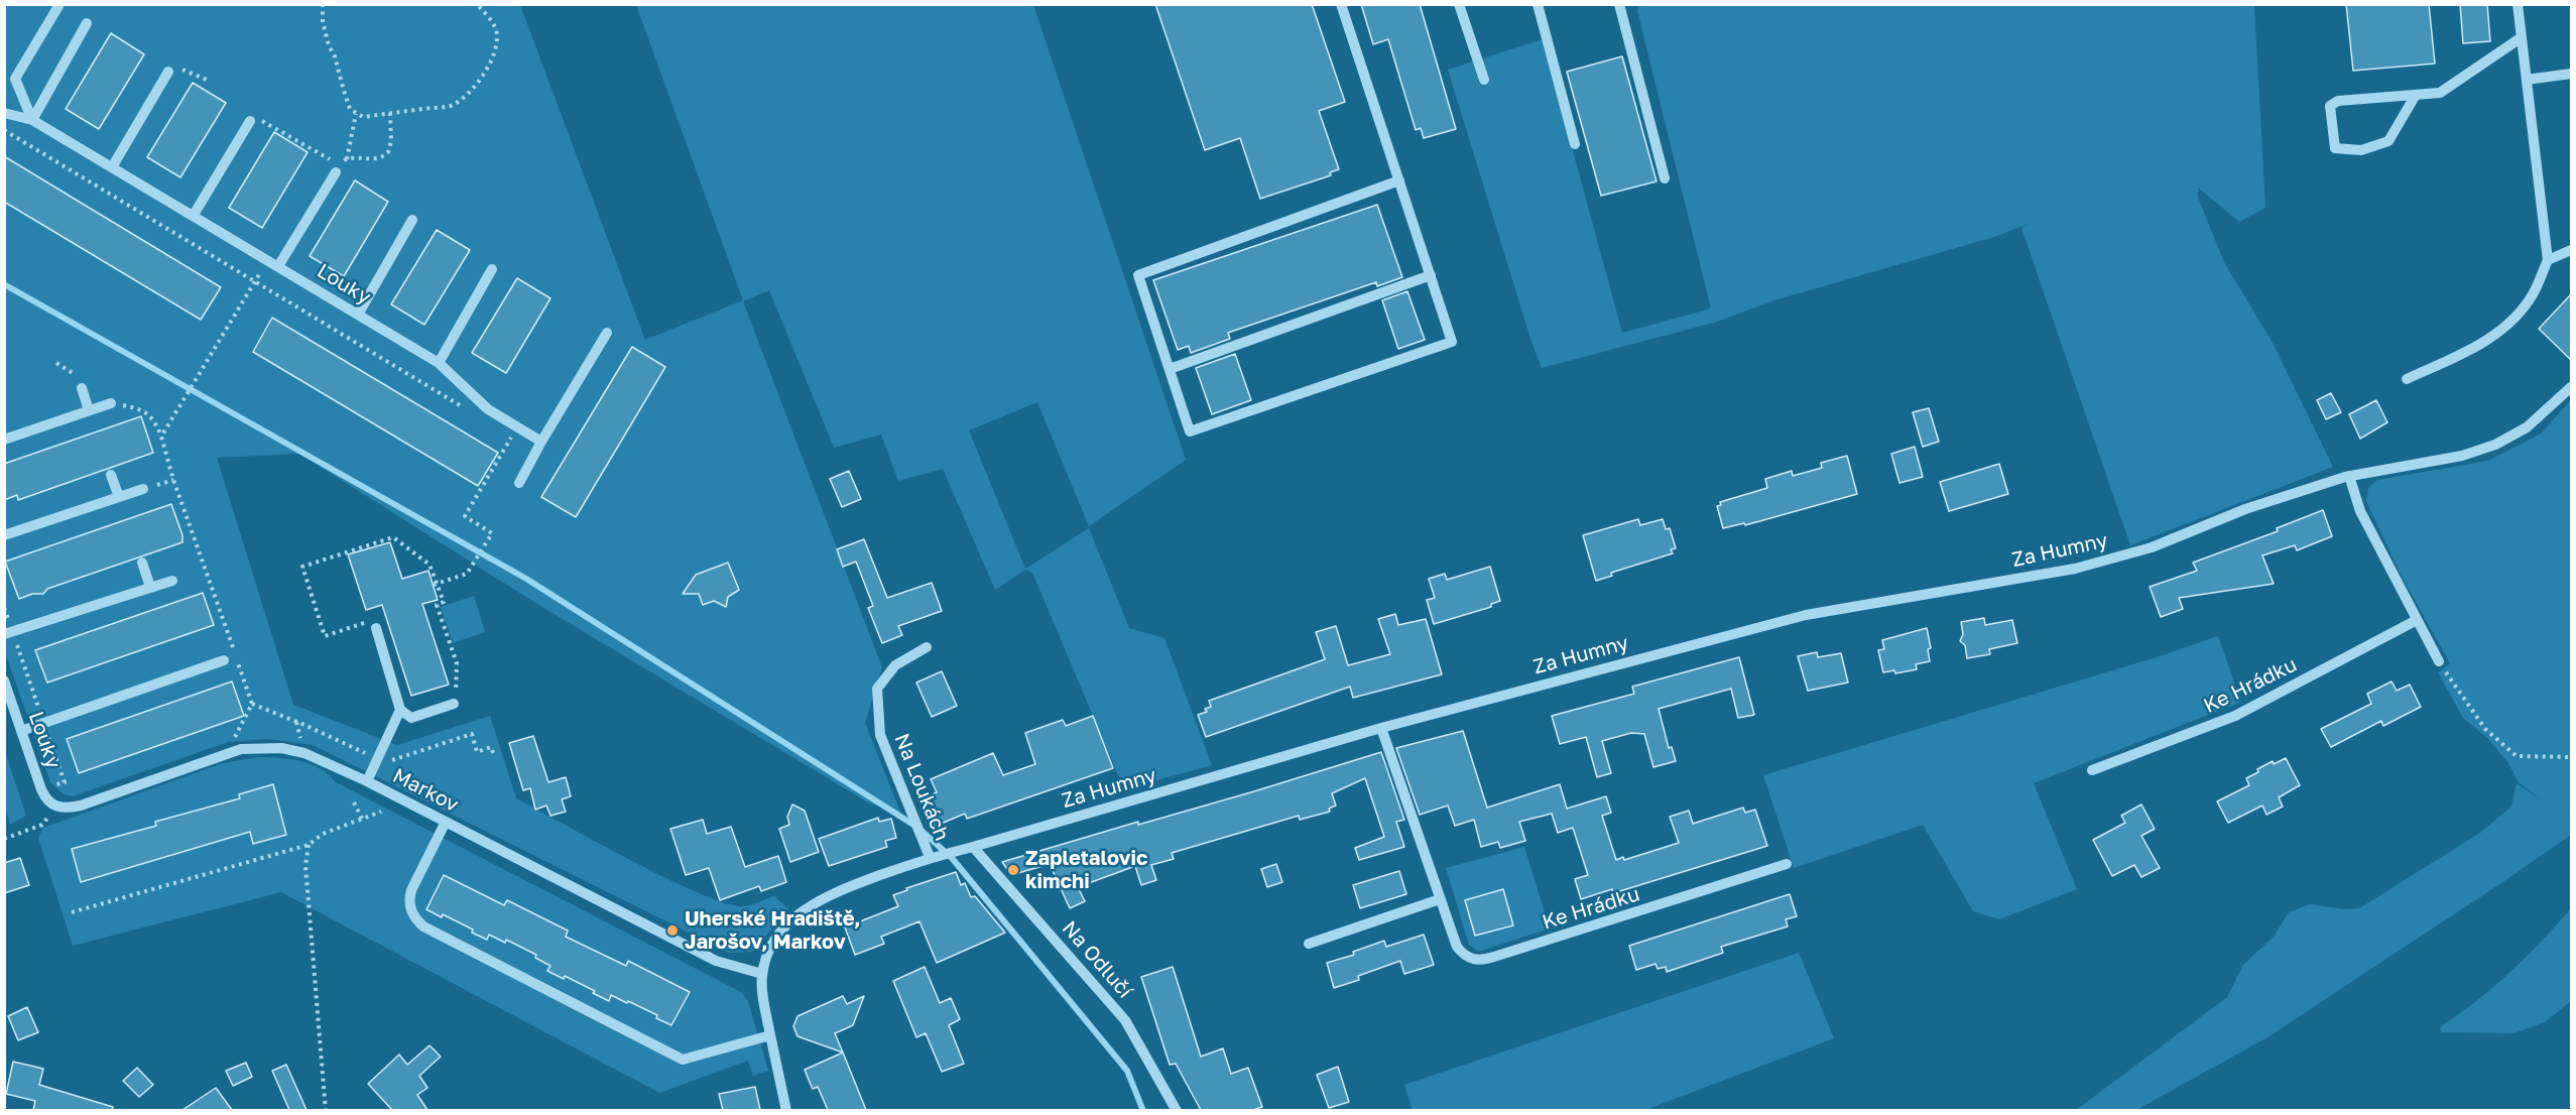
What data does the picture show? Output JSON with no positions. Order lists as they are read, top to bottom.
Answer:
{
  "streets": {
    "street": [
      "Louky",
      "Za Humny",
      "Ke Hrádku",
      "Na Loukách",
      "Markov",
      "Na Odlučí"
    ]
  },
  "crossings": [
    ["Louky", "Markov"],
    ["Za Humny", "Ke Hrádku"],
    ["Za Humny", "Na Loukách"],
    ["Za Humny", "Markov"],
    ["Za Humny", "Na Odlučí"]
  ],
  "places": ["Zapletalovic kimchi", "Uherské Hradiště, Jarošov, Markov"]
}
